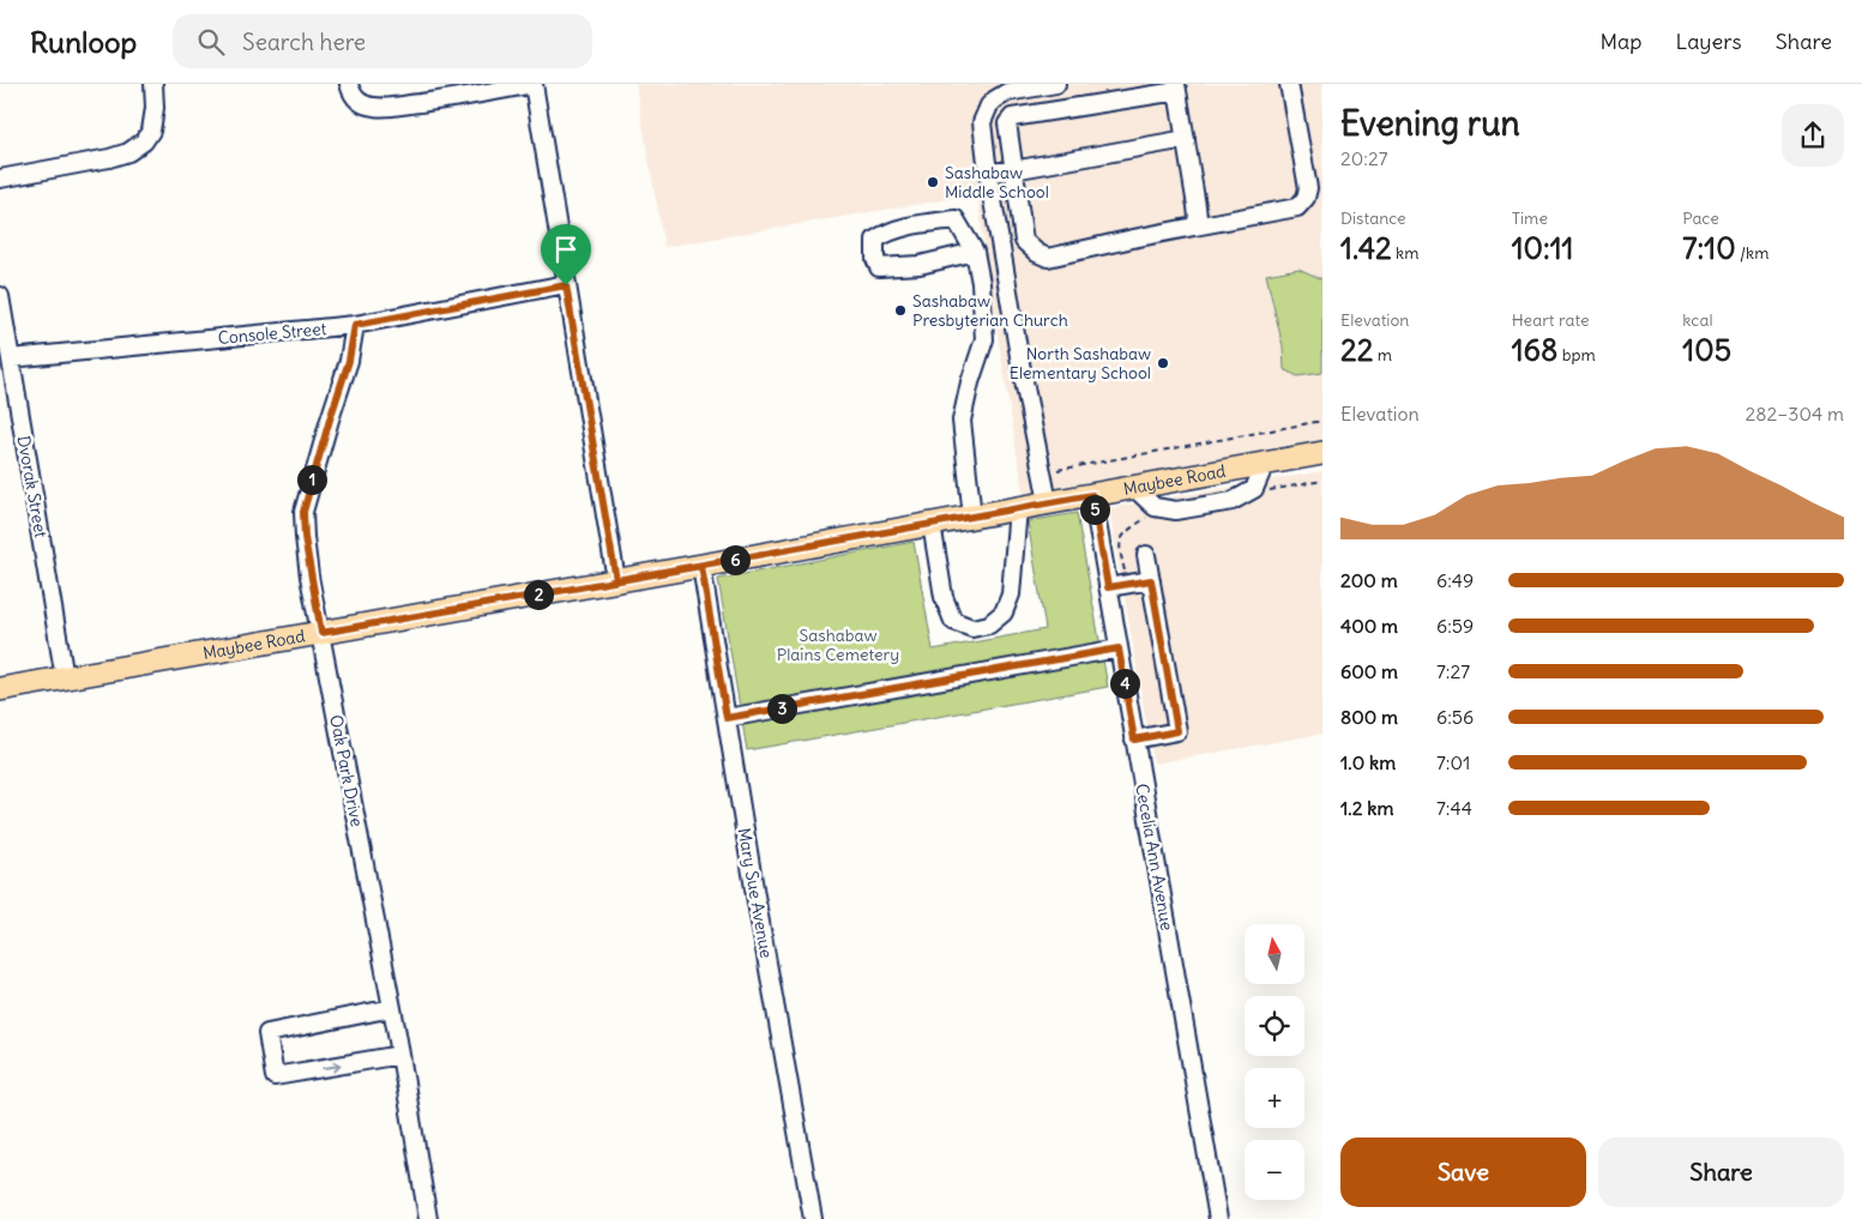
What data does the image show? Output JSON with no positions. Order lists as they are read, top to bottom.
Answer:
{
  "streets": {
    "main road": ["Maybee Road"],
    "street": [
      "Console Street",
      "Dvorak Street",
      "Oak Park Drive",
      "Cecelia Ann Avenue",
      "Mary Sue Avenue"
    ]
  },
  "crossings": [
    ["Console Street", "Dvorak Street"],
    ["Console Street", "Oak Park Drive"],
    ["Maybee Road", "Dvorak Street"],
    ["Maybee Road", "Oak Park Drive"],
    ["Maybee Road", "Cecelia Ann Avenue"],
    ["Maybee Road", "Mary Sue Avenue"]
  ],
  "parks": ["Sashabaw Plains Cemetery"],
  "places": ["Sashabaw Middle School", "Sashabaw Presbyterian Church", "North Sashabaw Elementary School"],
  "north": "top",
  "page": {
    "header": "Runloop",
    "search": "Search here",
    "nav": ["Map", "Layers", "Share"],
    "heading": ["Evening run", "20:27"],
    "stats": [
      ["Distance", "1.42 km"],
      ["Time", "10:11"],
      ["Pace", "7:10 /km"],
      ["Elevation", "22 m"],
      ["Heart rate", "168 bpm"],
      ["kcal", "105"]
    ],
    "chart": ["Elevation", "282–304 m"],
    "pins": [
      "1",
      "5",
      "6",
      "2",
      "4",
      "3"
    ],
    "list": [
      {
        "name": "200 m",
        "note": "6:49"
      },
      {
        "name": "400 m",
        "note": "6:59"
      },
      {
        "name": "600 m",
        "note": "7:27"
      },
      {
        "name": "800 m",
        "note": "6:56"
      },
      {
        "name": "1.0 km",
        "note": "7:01"
      },
      {
        "name": "1.2 km",
        "note": "7:44"
      }
    ],
    "map_buttons": ["+", "−"],
    "buttons": ["Save", "Share"]
  }
}
